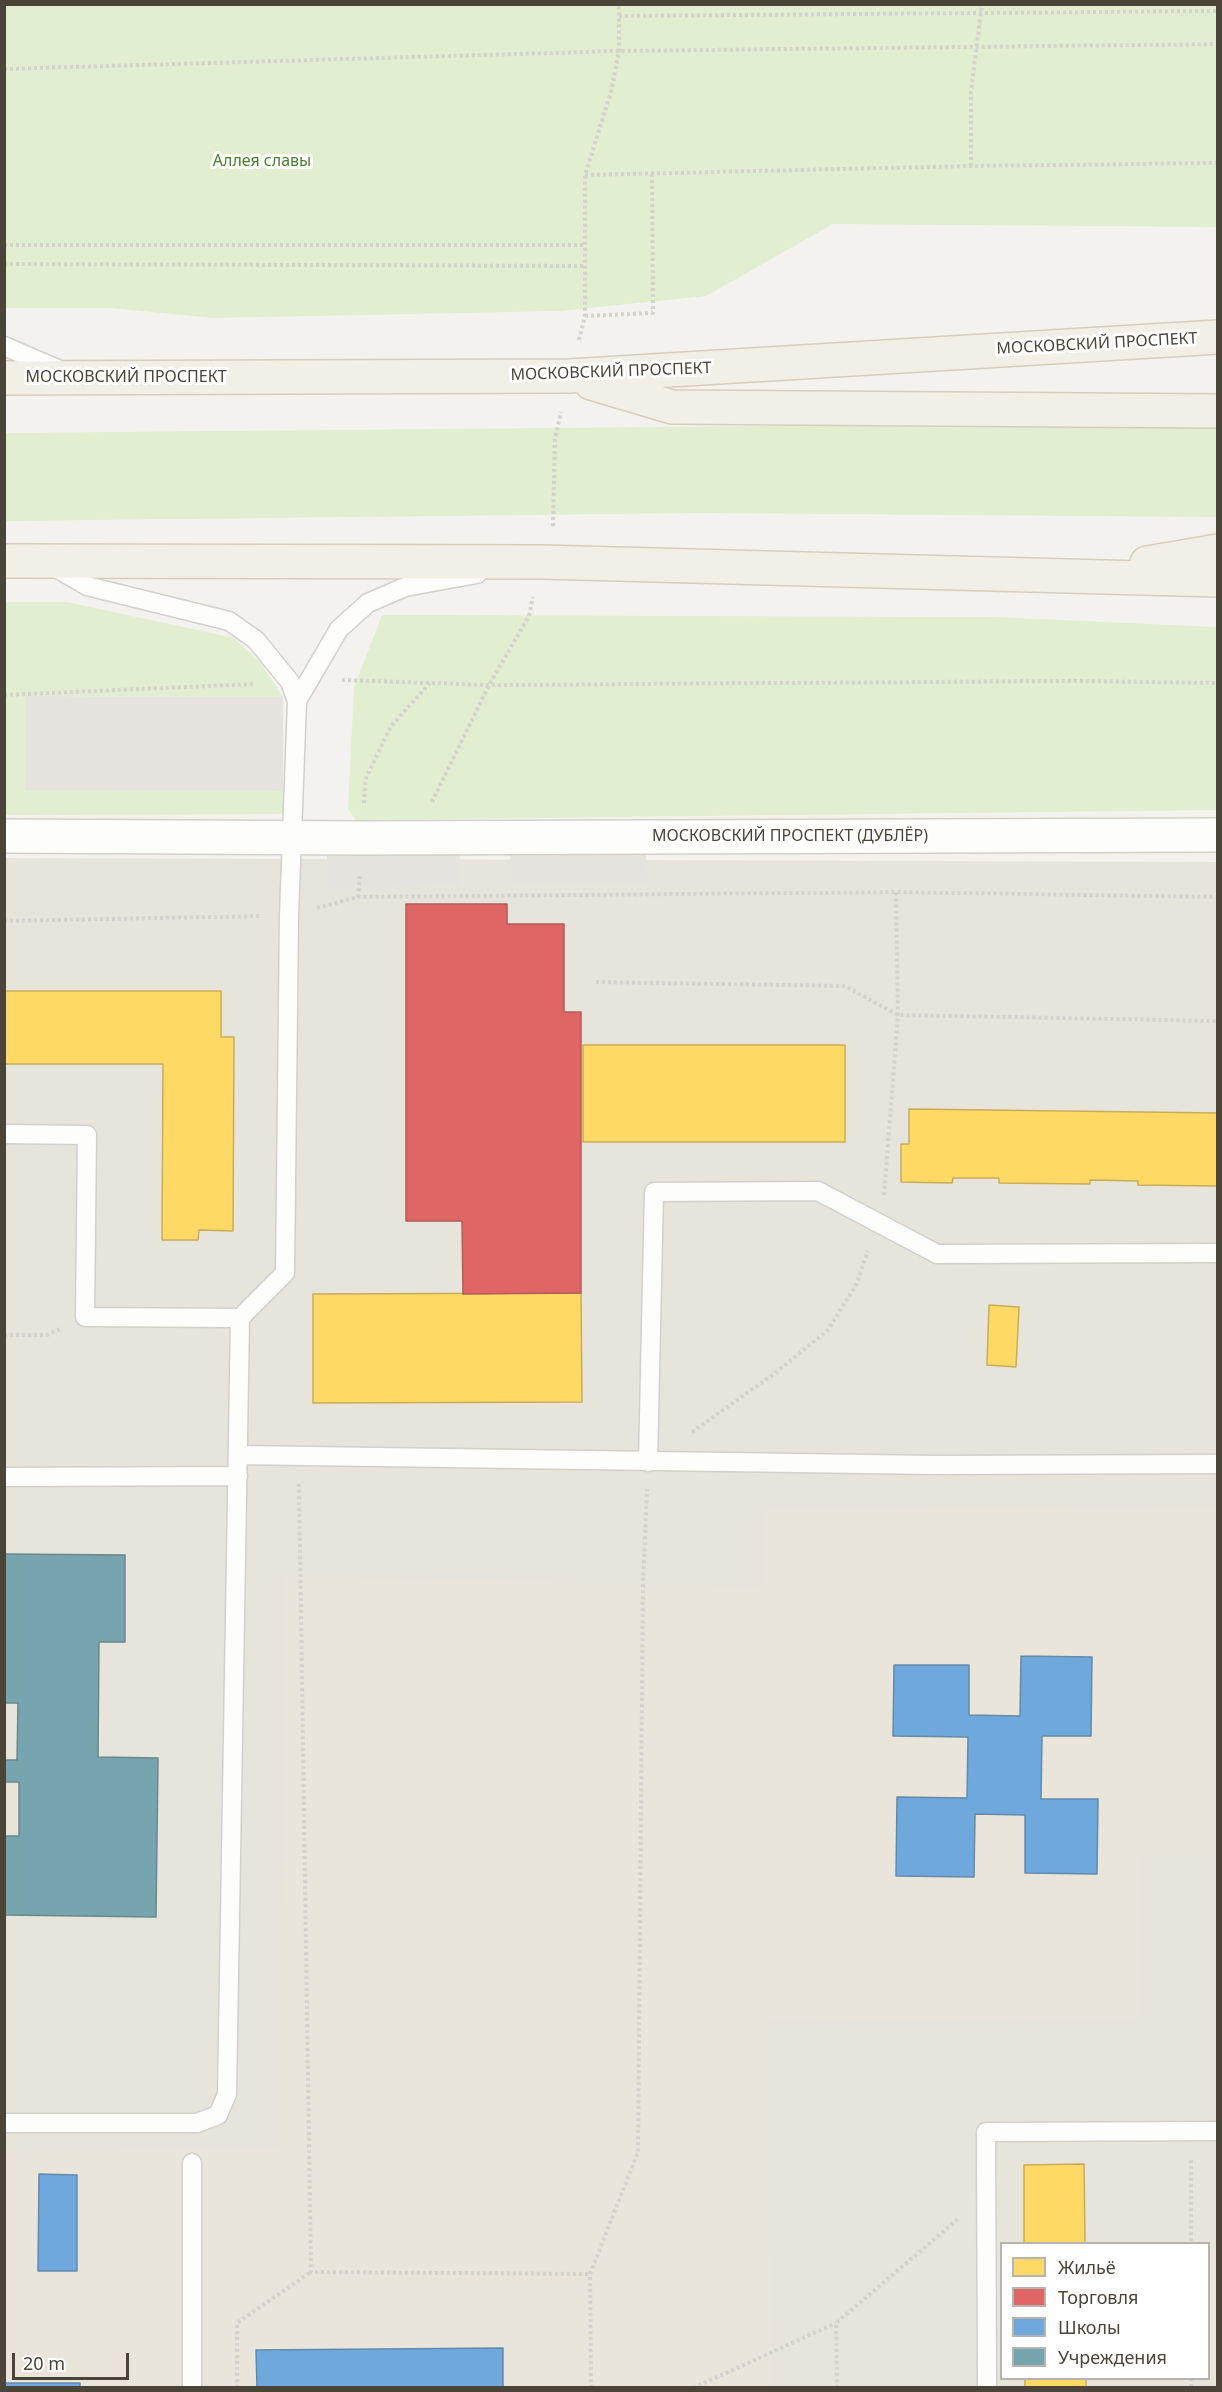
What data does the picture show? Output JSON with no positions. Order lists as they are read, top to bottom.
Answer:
{
  "streets": {
    "main road": ["МОСКОВСКИЙ ПРОСПЕКТ"],
    "street": ["МОСКОВСКИЙ ПРОСПЕКТ (ДУБЛЁР)"]
  },
  "parks": ["Аллея славы"],
  "legend": [
    "Жильё",
    "Торговля",
    "Школы",
    "Учреждения"
  ],
  "scale_bar": "20 m"
}
